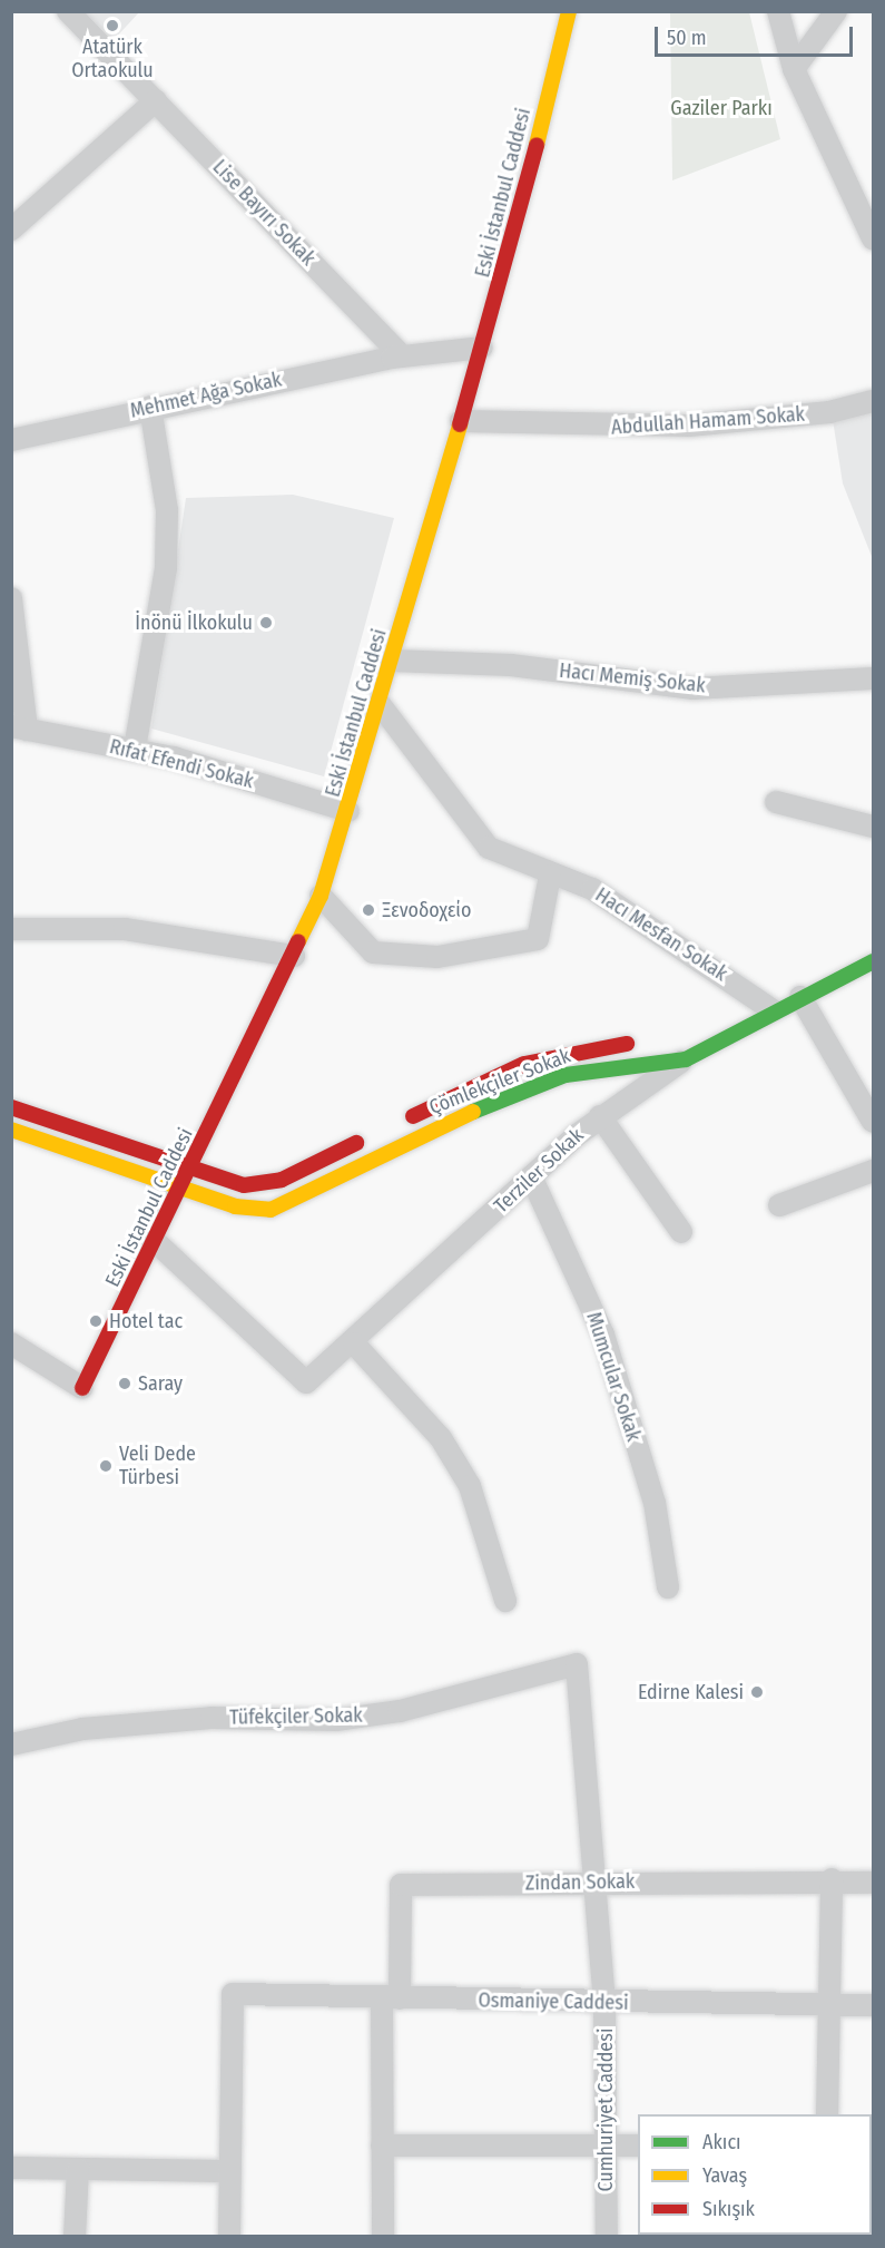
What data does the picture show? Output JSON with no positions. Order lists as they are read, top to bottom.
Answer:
{
  "streets": {
    "street": [
      "Eski İstanbul Caddesi",
      "Lise Bayırı Sokak",
      "Mehmet Ağa Sokak",
      "Abdullah Hamam Sokak",
      "Hacı Memiş Sokak",
      "Rıfat Efendi Sokak",
      "Hacı Mesfan Sokak",
      "Çömlekçiler Sokak",
      "Terziler Sokak",
      "Mumcular Sokak",
      "Tüfekçiler Sokak",
      "Zindan Sokak",
      "Osmaniye Caddesi",
      "Cumhuriyet Caddesi"
    ]
  },
  "crossings": [
    ["Eski İstanbul Caddesi", "Abdullah Hamam Sokak"],
    ["Eski İstanbul Caddesi", "Hacı Memiş Sokak"],
    ["Eski İstanbul Caddesi", "Rıfat Efendi Sokak"],
    ["Eski İstanbul Caddesi", "Hacı Mesfan Sokak"],
    ["Eski İstanbul Caddesi", "Çömlekçiler Sokak"],
    ["Eski İstanbul Caddesi", "Terziler Sokak"],
    ["Lise Bayırı Sokak", "Mehmet Ağa Sokak"],
    ["Hacı Mesfan Sokak", "Terziler Sokak"],
    ["Çömlekçiler Sokak", "Terziler Sokak"],
    ["Terziler Sokak", "Mumcular Sokak"],
    ["Tüfekçiler Sokak", "Cumhuriyet Caddesi"],
    ["Zindan Sokak", "Osmaniye Caddesi"],
    ["Zindan Sokak", "Cumhuriyet Caddesi"],
    ["Osmaniye Caddesi", "Cumhuriyet Caddesi"]
  ],
  "parks": ["Gaziler Parkı"],
  "places": [
    "Atatürk Ortaokulu",
    "İnönü İlkokulu",
    "Ξενοδοχείο",
    "Hotel tac",
    "Saray",
    "Veli Dede Türbesi",
    "Edirne Kalesi"
  ],
  "legend": ["Akıcı", "Yavaş", "Sıkışık"],
  "scale_bar": "50 m"
}
